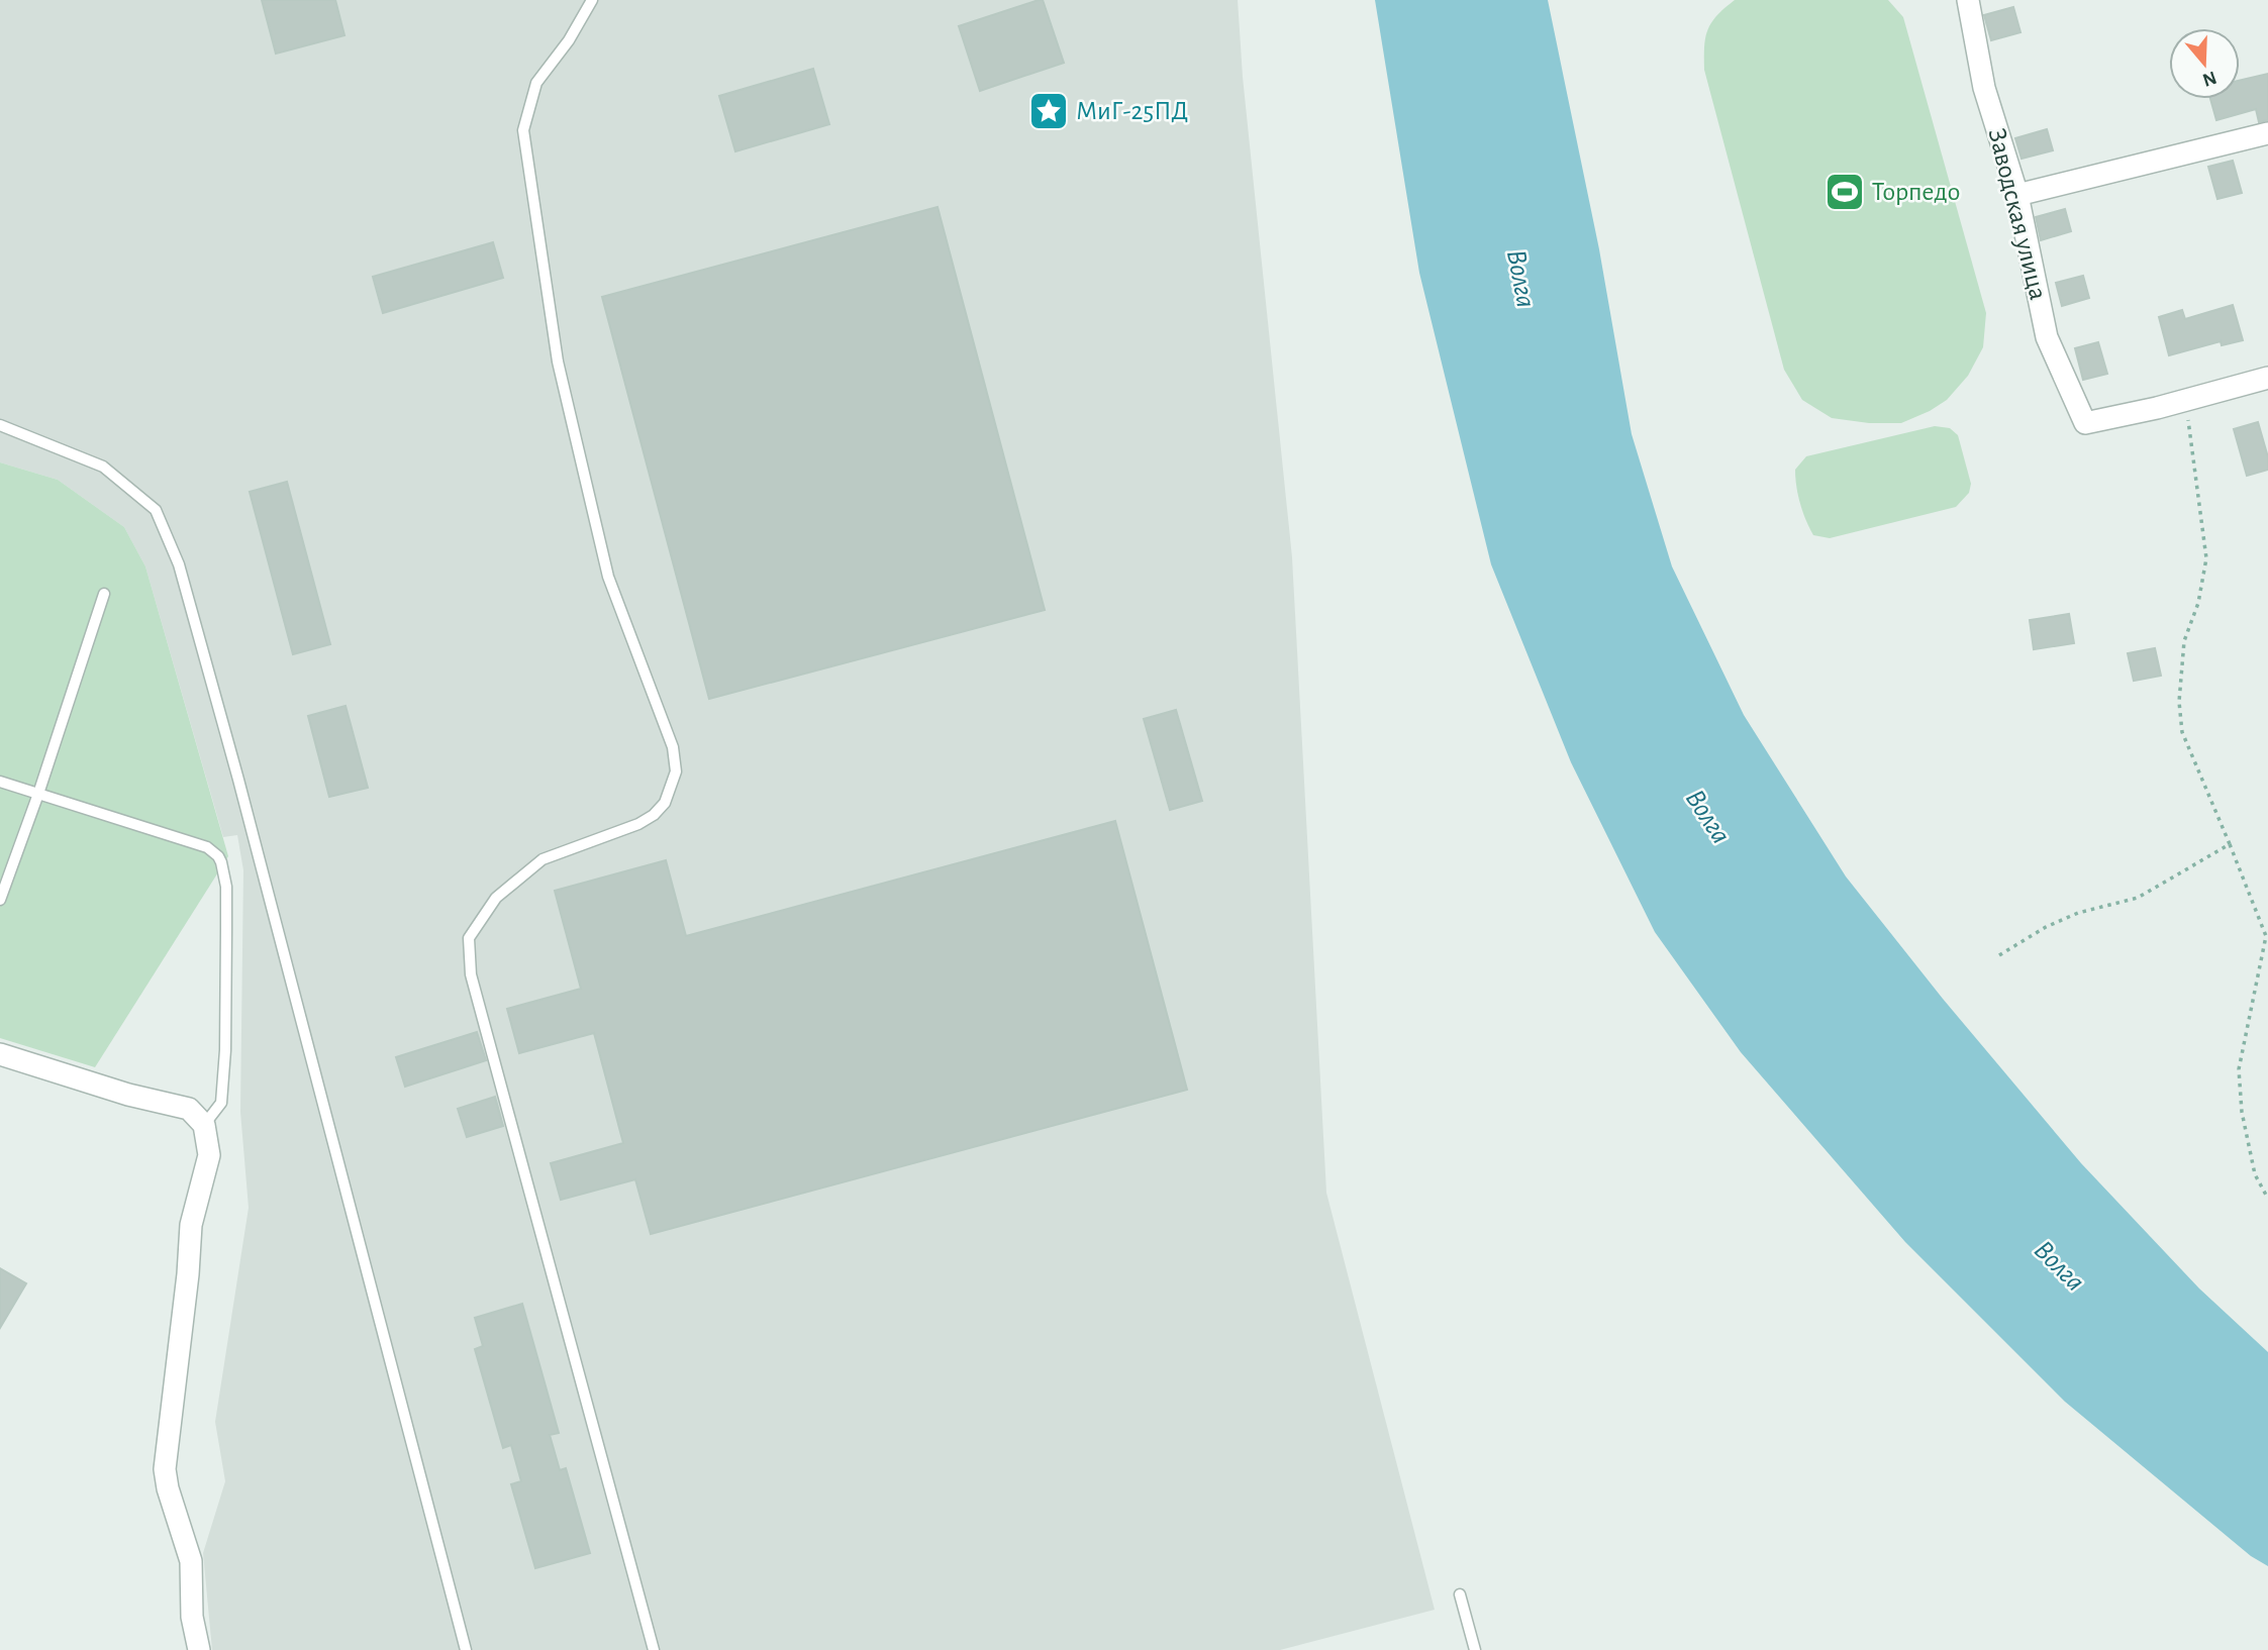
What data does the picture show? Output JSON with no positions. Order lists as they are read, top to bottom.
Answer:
{
  "streets": {
    "street": ["Заводская улица"]
  },
  "water": ["Волга"],
  "places": {
    "place": ["МиГ-25ПД"],
    "sports": ["Торпедо"]
  },
  "north": "bottom"
}
